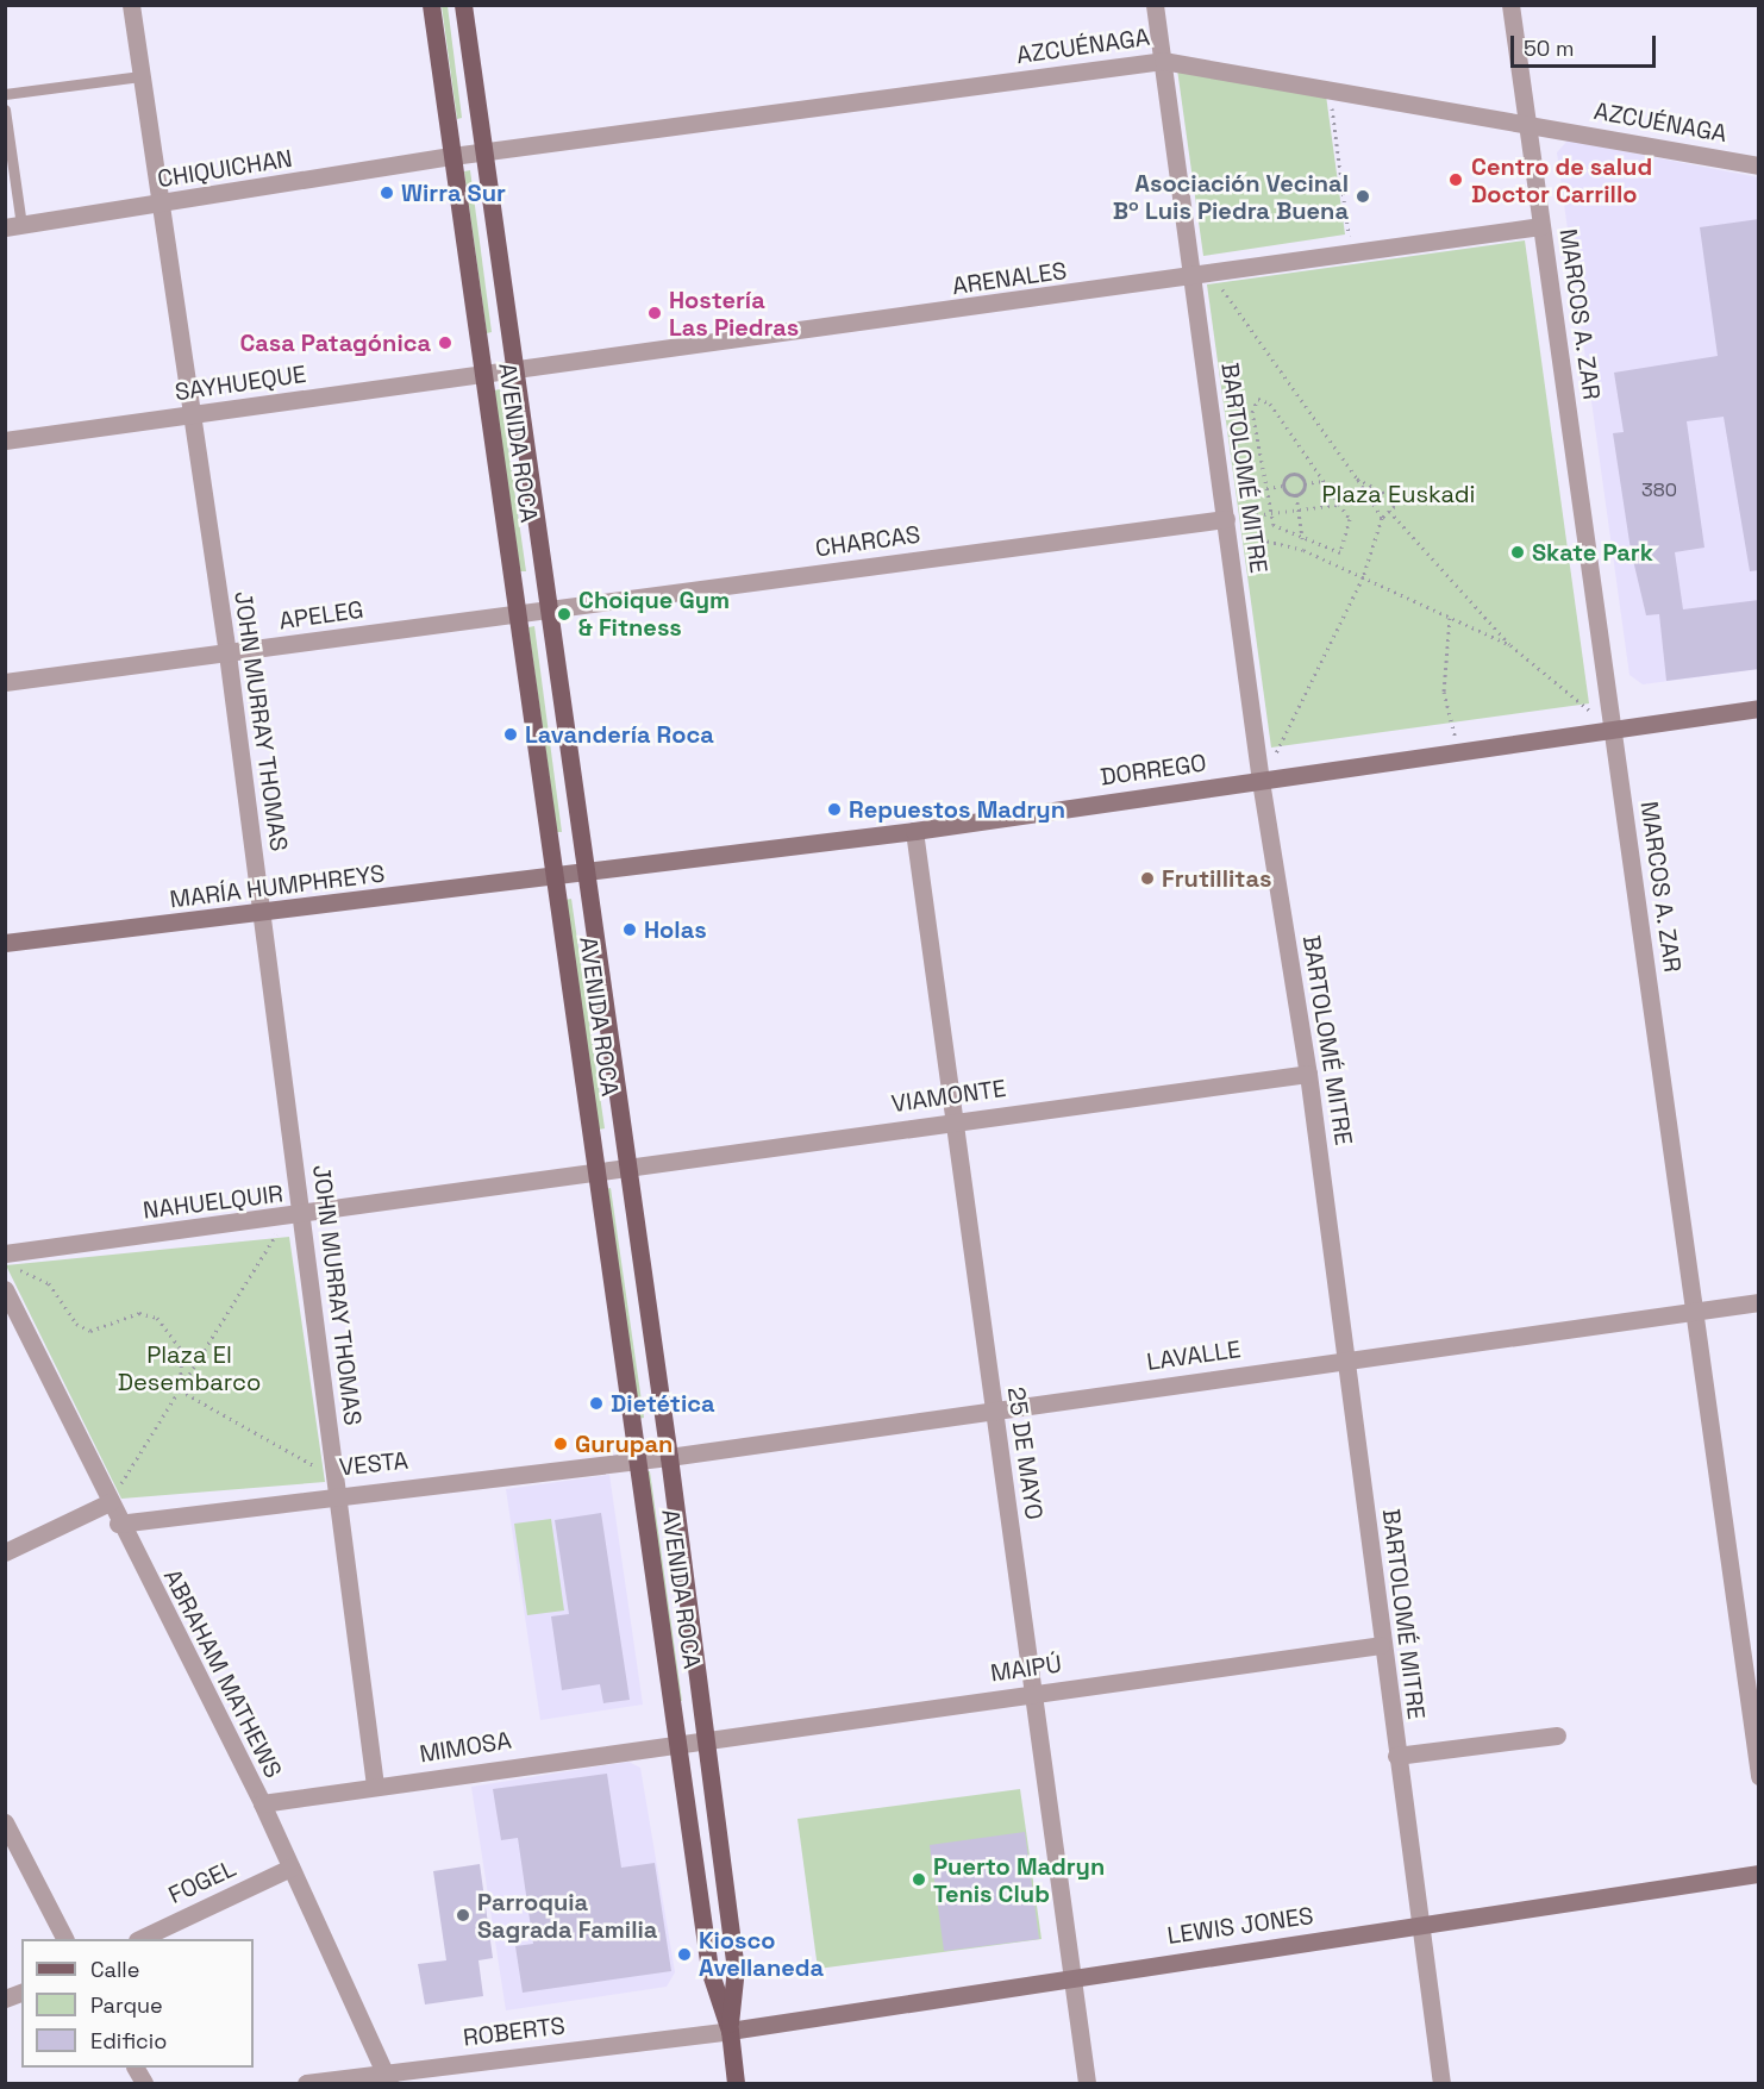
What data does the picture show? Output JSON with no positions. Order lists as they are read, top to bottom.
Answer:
{
  "streets": {
    "main road": [
      "AVENIDA ROCA",
      "DORREGO",
      "MARÍA HUMPHREYS",
      "LEWIS JONES"
    ],
    "street": [
      "AZCUÉNAGA",
      "CHIQUICHAN",
      "ARENALES",
      "MARCOS A. ZAR",
      "SAYHUEQUE",
      "BARTOLOMÉ MITRE",
      "CHARCAS",
      "APELEG",
      "JOHN MURRAY THOMAS",
      "VIAMONTE",
      "NAHUELQUIR",
      "LAVALLE",
      "25 DE MAYO",
      "VESTA",
      "MAIPÚ",
      "ABRAHAM MATHEWS",
      "MIMOSA",
      "FOGEL",
      "ROBERTS"
    ]
  },
  "crossings": [
    ["AZCUÉNAGA", "CHIQUICHAN"],
    ["AZCUÉNAGA", "MARCOS A. ZAR"],
    ["AZCUÉNAGA", "AVENIDA ROCA"],
    ["AZCUÉNAGA", "BARTOLOMÉ MITRE"],
    ["CHIQUICHAN", "AVENIDA ROCA"],
    ["CHIQUICHAN", "JOHN MURRAY THOMAS"],
    ["ARENALES", "MARCOS A. ZAR"],
    ["ARENALES", "SAYHUEQUE"],
    ["ARENALES", "AVENIDA ROCA"],
    ["ARENALES", "BARTOLOMÉ MITRE"],
    ["MARCOS A. ZAR", "DORREGO"],
    ["MARCOS A. ZAR", "LAVALLE"],
    ["SAYHUEQUE", "AVENIDA ROCA"],
    ["SAYHUEQUE", "JOHN MURRAY THOMAS"],
    ["AVENIDA ROCA", "CHARCAS"],
    ["AVENIDA ROCA", "APELEG"],
    ["AVENIDA ROCA", "DORREGO"],
    ["AVENIDA ROCA", "MARÍA HUMPHREYS"],
    ["AVENIDA ROCA", "VIAMONTE"],
    ["AVENIDA ROCA", "NAHUELQUIR"],
    ["AVENIDA ROCA", "LAVALLE"],
    ["AVENIDA ROCA", "VESTA"],
    ["AVENIDA ROCA", "MAIPÚ"],
    ["AVENIDA ROCA", "MIMOSA"],
    ["AVENIDA ROCA", "LEWIS JONES"],
    ["AVENIDA ROCA", "ROBERTS"],
    ["BARTOLOMÉ MITRE", "CHARCAS"],
    ["BARTOLOMÉ MITRE", "DORREGO"],
    ["BARTOLOMÉ MITRE", "VIAMONTE"],
    ["BARTOLOMÉ MITRE", "LAVALLE"],
    ["BARTOLOMÉ MITRE", "MAIPÚ"],
    ["BARTOLOMÉ MITRE", "LEWIS JONES"],
    ["CHARCAS", "APELEG"],
    ["APELEG", "JOHN MURRAY THOMAS"],
    ["JOHN MURRAY THOMAS", "MARÍA HUMPHREYS"],
    ["JOHN MURRAY THOMAS", "NAHUELQUIR"],
    ["JOHN MURRAY THOMAS", "VESTA"],
    ["JOHN MURRAY THOMAS", "MIMOSA"],
    ["DORREGO", "MARÍA HUMPHREYS"],
    ["DORREGO", "25 DE MAYO"],
    ["VIAMONTE", "NAHUELQUIR"],
    ["VIAMONTE", "25 DE MAYO"],
    ["LAVALLE", "25 DE MAYO"],
    ["LAVALLE", "VESTA"],
    ["25 DE MAYO", "MAIPÚ"],
    ["25 DE MAYO", "LEWIS JONES"],
    ["VESTA", "ABRAHAM MATHEWS"],
    ["MAIPÚ", "MIMOSA"],
    ["ABRAHAM MATHEWS", "MIMOSA"],
    ["ABRAHAM MATHEWS", "FOGEL"],
    ["ABRAHAM MATHEWS", "ROBERTS"],
    ["LEWIS JONES", "ROBERTS"]
  ],
  "parks": ["Plaza Euskadi", "Plaza El Desembarco"],
  "places": [
    "Centro de salud Doctor Carrillo",
    "Wirra Sur",
    "Asociación Vecinal Bº Luis Piedra Buena",
    "Hostería Las Piedras",
    "Casa Patagónica",
    "Skate Park",
    "Choique Gym & Fitness",
    "Lavandería Roca",
    "Repuestos Madryn",
    "Frutillitas",
    "Holas",
    "Dietética",
    "Gurupan",
    "Puerto Madryn Tenis Club",
    "Parroquia Sagrada Familia",
    "Kiosco Avellaneda"
  ],
  "house_numbers": ["380"],
  "legend": ["Calle", "Parque", "Edificio"],
  "scale_bar": "50 m"
}
